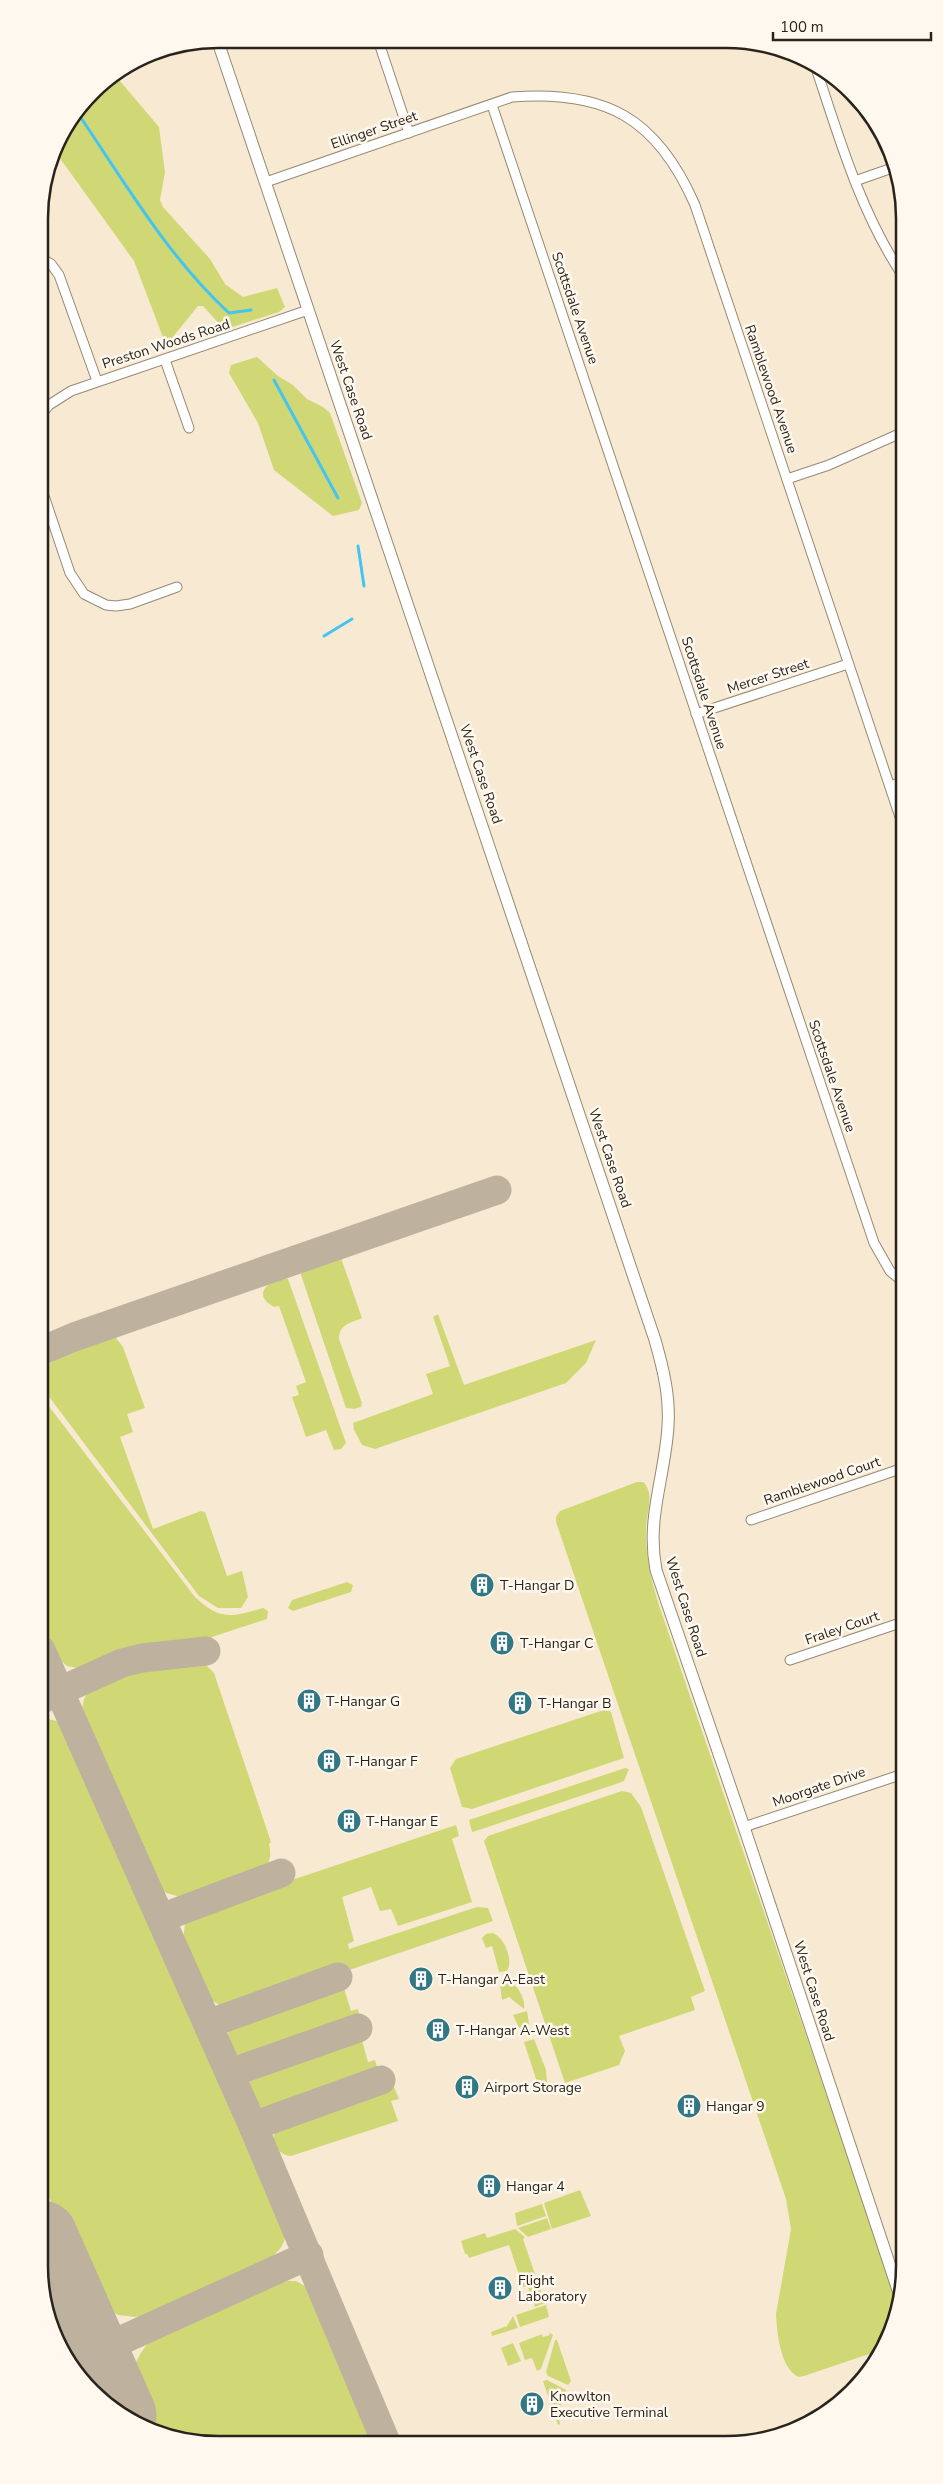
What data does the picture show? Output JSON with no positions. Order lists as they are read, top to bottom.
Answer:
{
  "streets": {
    "main road": ["West Case Road"],
    "street": [
      "Ellinger Street",
      "Scottsdale Avenue",
      "Preston Woods Road",
      "Ramblewood Avenue",
      "Mercer Street",
      "Ramblewood Court",
      "Fraley Court",
      "Moorgate Drive"
    ]
  },
  "crossings": [
    ["Ellinger Street", "Scottsdale Avenue"],
    ["Ellinger Street", "Ramblewood Avenue"],
    ["Ellinger Street", "West Case Road"],
    ["Scottsdale Avenue", "Ramblewood Avenue"],
    ["Scottsdale Avenue", "Mercer Street"],
    ["Preston Woods Road", "West Case Road"],
    ["Ramblewood Avenue", "Mercer Street"],
    ["West Case Road", "Moorgate Drive"]
  ],
  "places": {
    "building": [
      "T-Hangar D",
      "T-Hangar C",
      "T-Hangar G",
      "T-Hangar B",
      "T-Hangar F",
      "T-Hangar E",
      "T-Hangar A-East",
      "T-Hangar A-West",
      "Airport Storage",
      "Hangar 9",
      "Hangar 4",
      "Flight Laboratory",
      "Knowlton Executive Terminal"
    ]
  },
  "scale_bar": "100 m"
}
